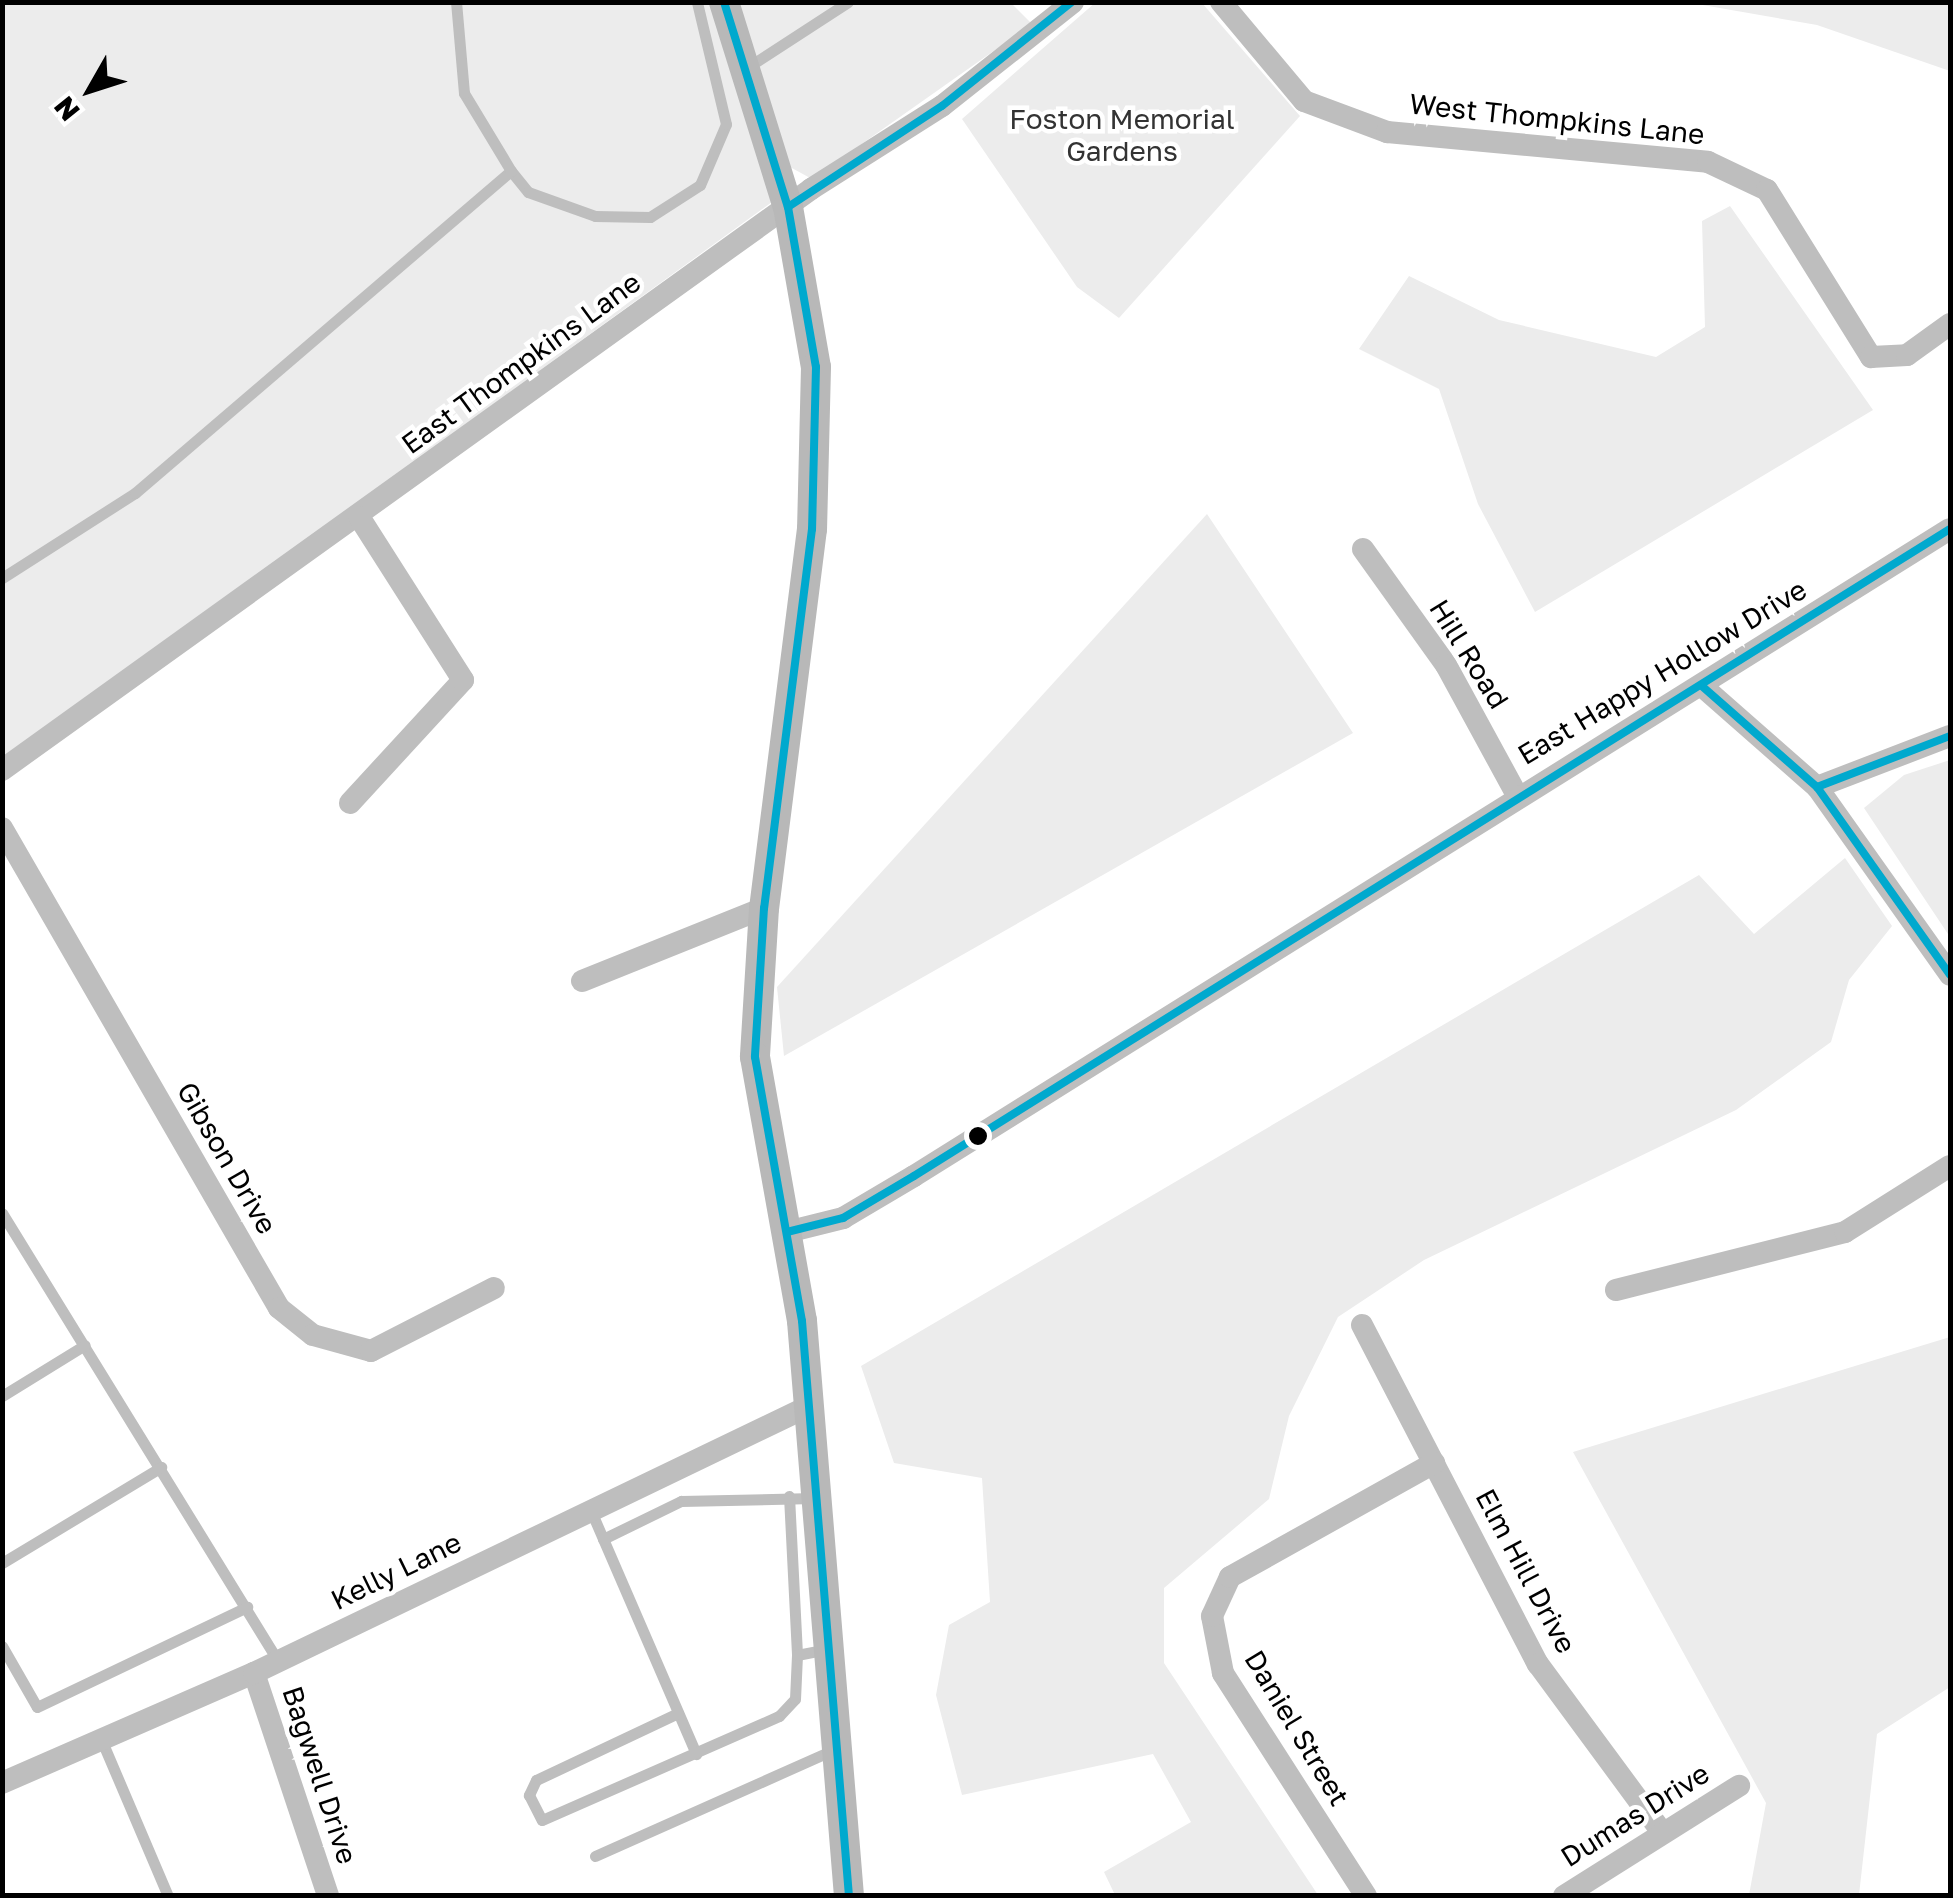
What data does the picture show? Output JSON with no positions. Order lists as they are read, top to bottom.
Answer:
{
  "streets": {
    "street": [
      "West Thompkins Lane",
      "East Thompkins Lane",
      "Hill Road",
      "East Happy Hollow Drive",
      "Gibson Drive",
      "Kelly Lane",
      "Elm Hill Drive",
      "Daniel Street",
      "Bagwell Drive",
      "Dumas Drive"
    ]
  },
  "crossings": [
    ["Hill Road", "East Happy Hollow Drive"],
    ["Kelly Lane", "Bagwell Drive"],
    ["Elm Hill Drive", "Daniel Street"],
    ["Elm Hill Drive", "Dumas Drive"]
  ],
  "parks": ["Foston Memorial Gardens"],
  "north": "bottom left"
}
